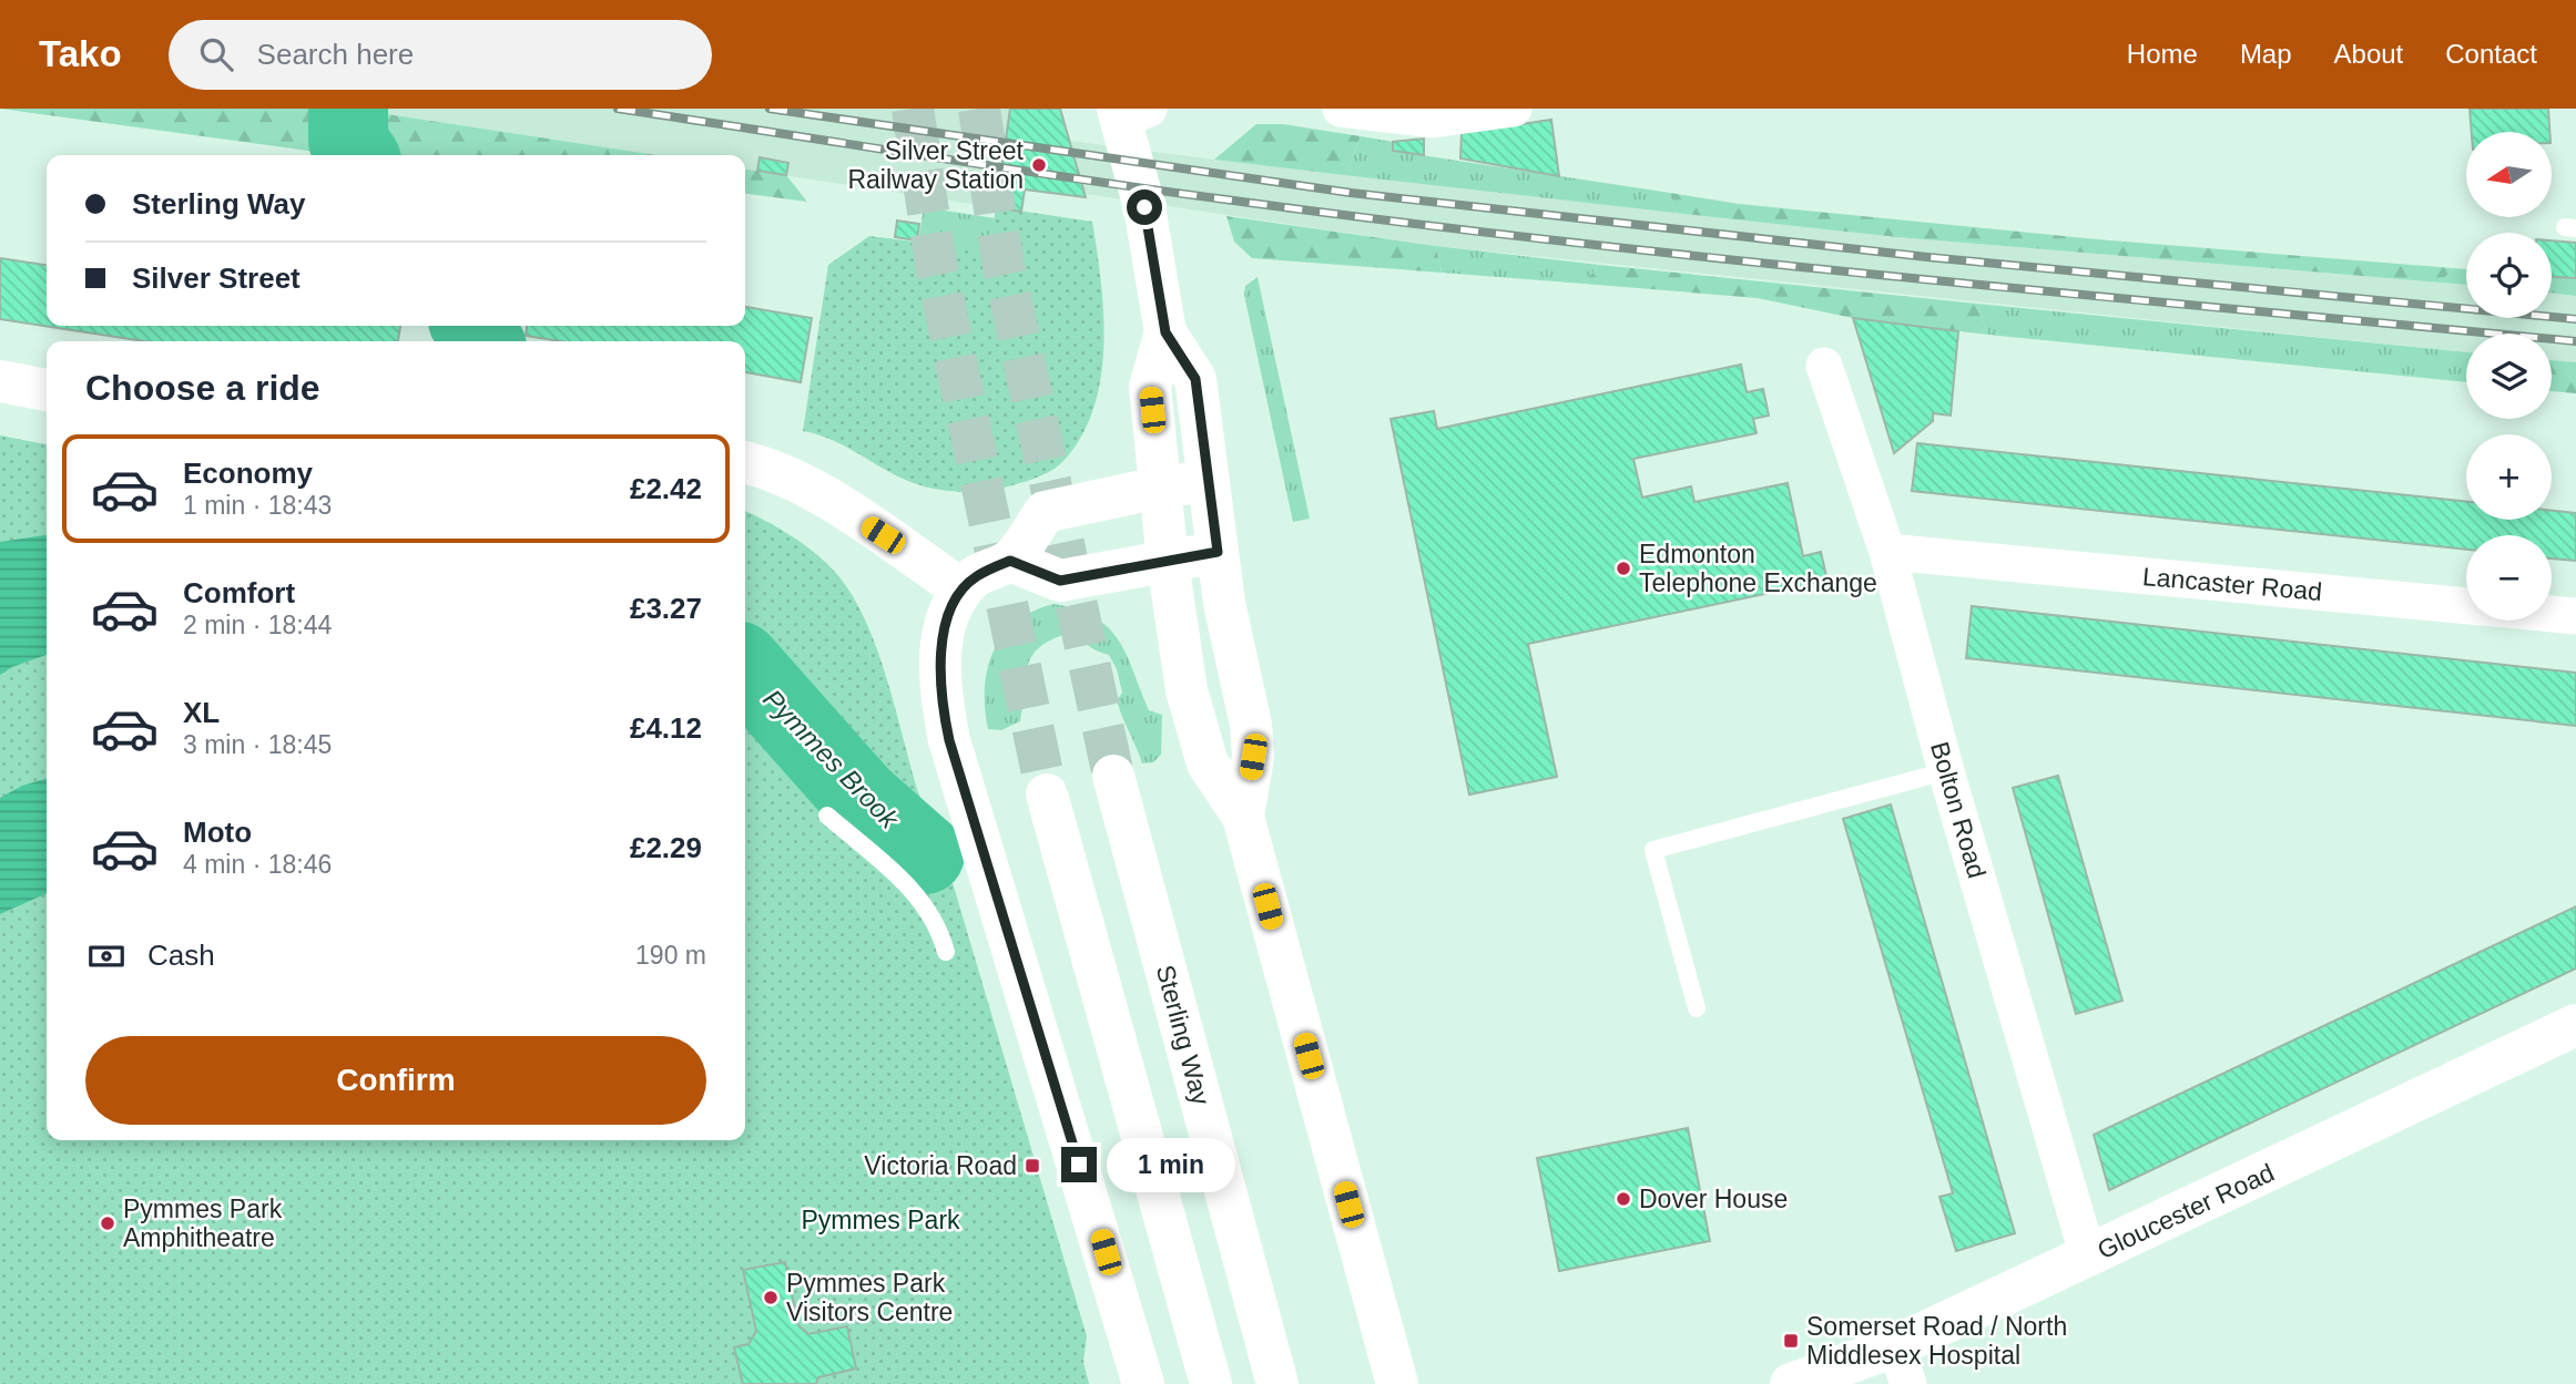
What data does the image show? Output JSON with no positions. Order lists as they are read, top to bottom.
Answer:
{
  "streets": {
    "main road": ["Sterling Way", "Gloucester Road"],
    "street": ["Lancaster Road", "Bolton Road"]
  },
  "crossings": [
    ["Lancaster Road", "Bolton Road"],
    ["Bolton Road", "Gloucester Road"]
  ],
  "water": ["Pymmes Brook"],
  "parks": ["Pymmes Park"],
  "places": {
    "other": [
      "Silver Street Railway Station",
      "Edmonton Telephone Exchange",
      "Dover House",
      "Pymmes Park Amphitheatre",
      "Pymmes Park Visitors Centre"
    ],
    "transit": ["Victoria Road", "Somerset Road / North Middlesex Hospital"]
  },
  "north": "left",
  "page": {
    "header": "Tako",
    "search": "Search here",
    "nav": [
      "Home",
      "Map",
      "About",
      "Contact"
    ],
    "map_buttons": ["+", "−"],
    "banner": ["Sterling Way", "Silver Street"],
    "heading": "Choose a ride",
    "list": [
      {
        "name": "Economy",
        "note": "1 min · 18:43",
        "value": "£2.42"
      },
      {
        "name": "Comfort",
        "note": "2 min · 18:44",
        "value": "£3.27"
      },
      {
        "name": "XL",
        "note": "3 min · 18:45",
        "value": "£4.12"
      },
      {
        "name": "Moto",
        "note": "4 min · 18:46",
        "value": "£2.29"
      }
    ],
    "pay": ["Cash", "190 m"],
    "buttons": "Confirm",
    "bubble": "1 min"
  }
}
